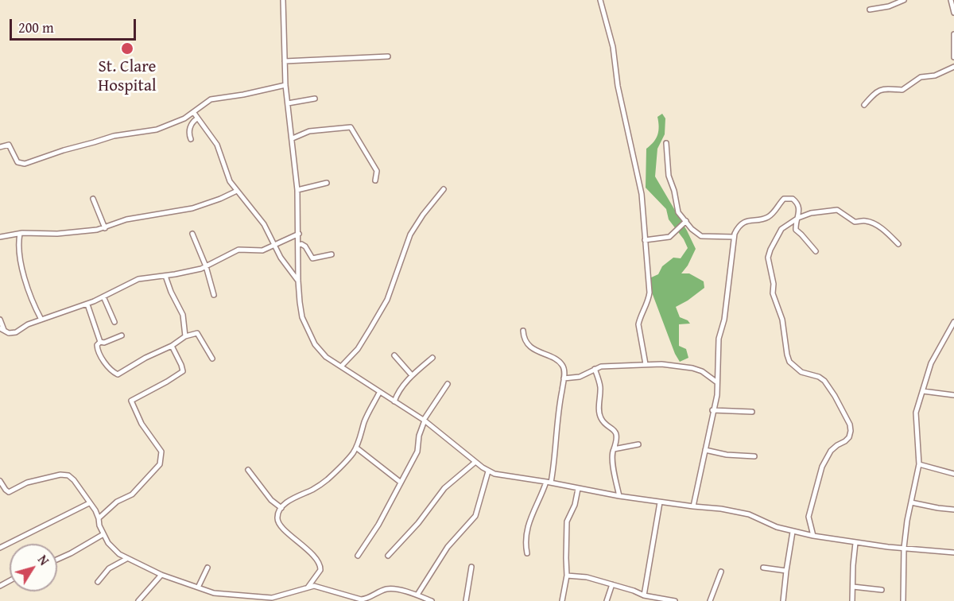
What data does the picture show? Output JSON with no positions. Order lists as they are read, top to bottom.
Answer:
{
  "places": ["St. Clare Hospital"],
  "scale_bar": "200 m",
  "north": "top right"
}
